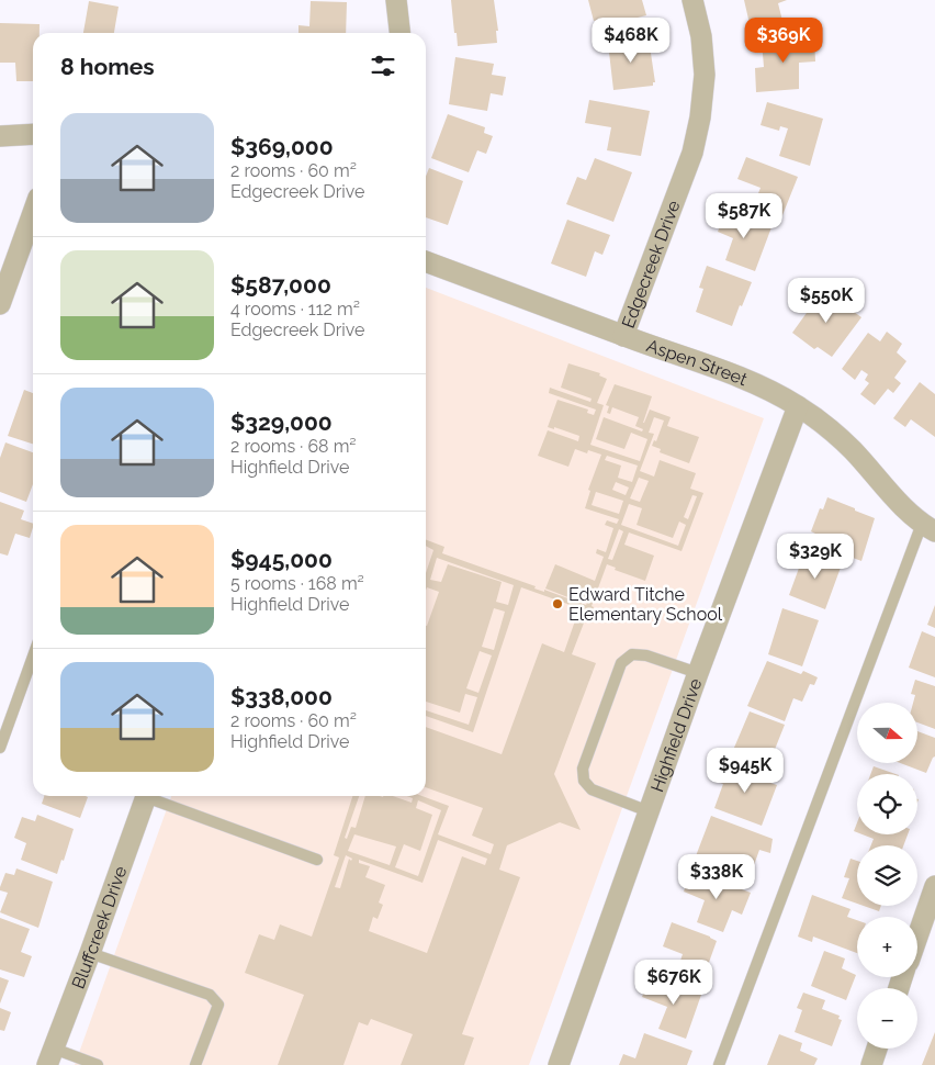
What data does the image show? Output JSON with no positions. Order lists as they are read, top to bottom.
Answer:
{
  "streets": {
    "street": [
      "Edgecreek Drive",
      "Aspen Street",
      "Highfield Drive",
      "Bluffcreek Drive"
    ]
  },
  "crossings": [
    ["Edgecreek Drive", "Aspen Street"],
    ["Aspen Street", "Highfield Drive"]
  ],
  "places": ["Edward Titche Elementary School"],
  "north": "right",
  "page": {
    "price": [
      "$468K",
      "$369K",
      "$587K",
      "$550K",
      "$329K",
      "$945K",
      "$338K",
      "$676K"
    ],
    "heading": "8 homes",
    "list": [
      {
        "name": "$369,000",
        "note": "2 rooms · 60 m² · Edgecreek Drive"
      },
      {
        "name": "$587,000",
        "note": "4 rooms · 112 m² · Edgecreek Drive"
      },
      {
        "name": "$329,000",
        "note": "2 rooms · 68 m² · Highfield Drive"
      },
      {
        "name": "$945,000",
        "note": "5 rooms · 168 m² · Highfield Drive"
      },
      {
        "name": "$338,000",
        "note": "2 rooms · 60 m² · Highfield Drive"
      }
    ],
    "map_buttons": ["+", "−"]
  }
}
